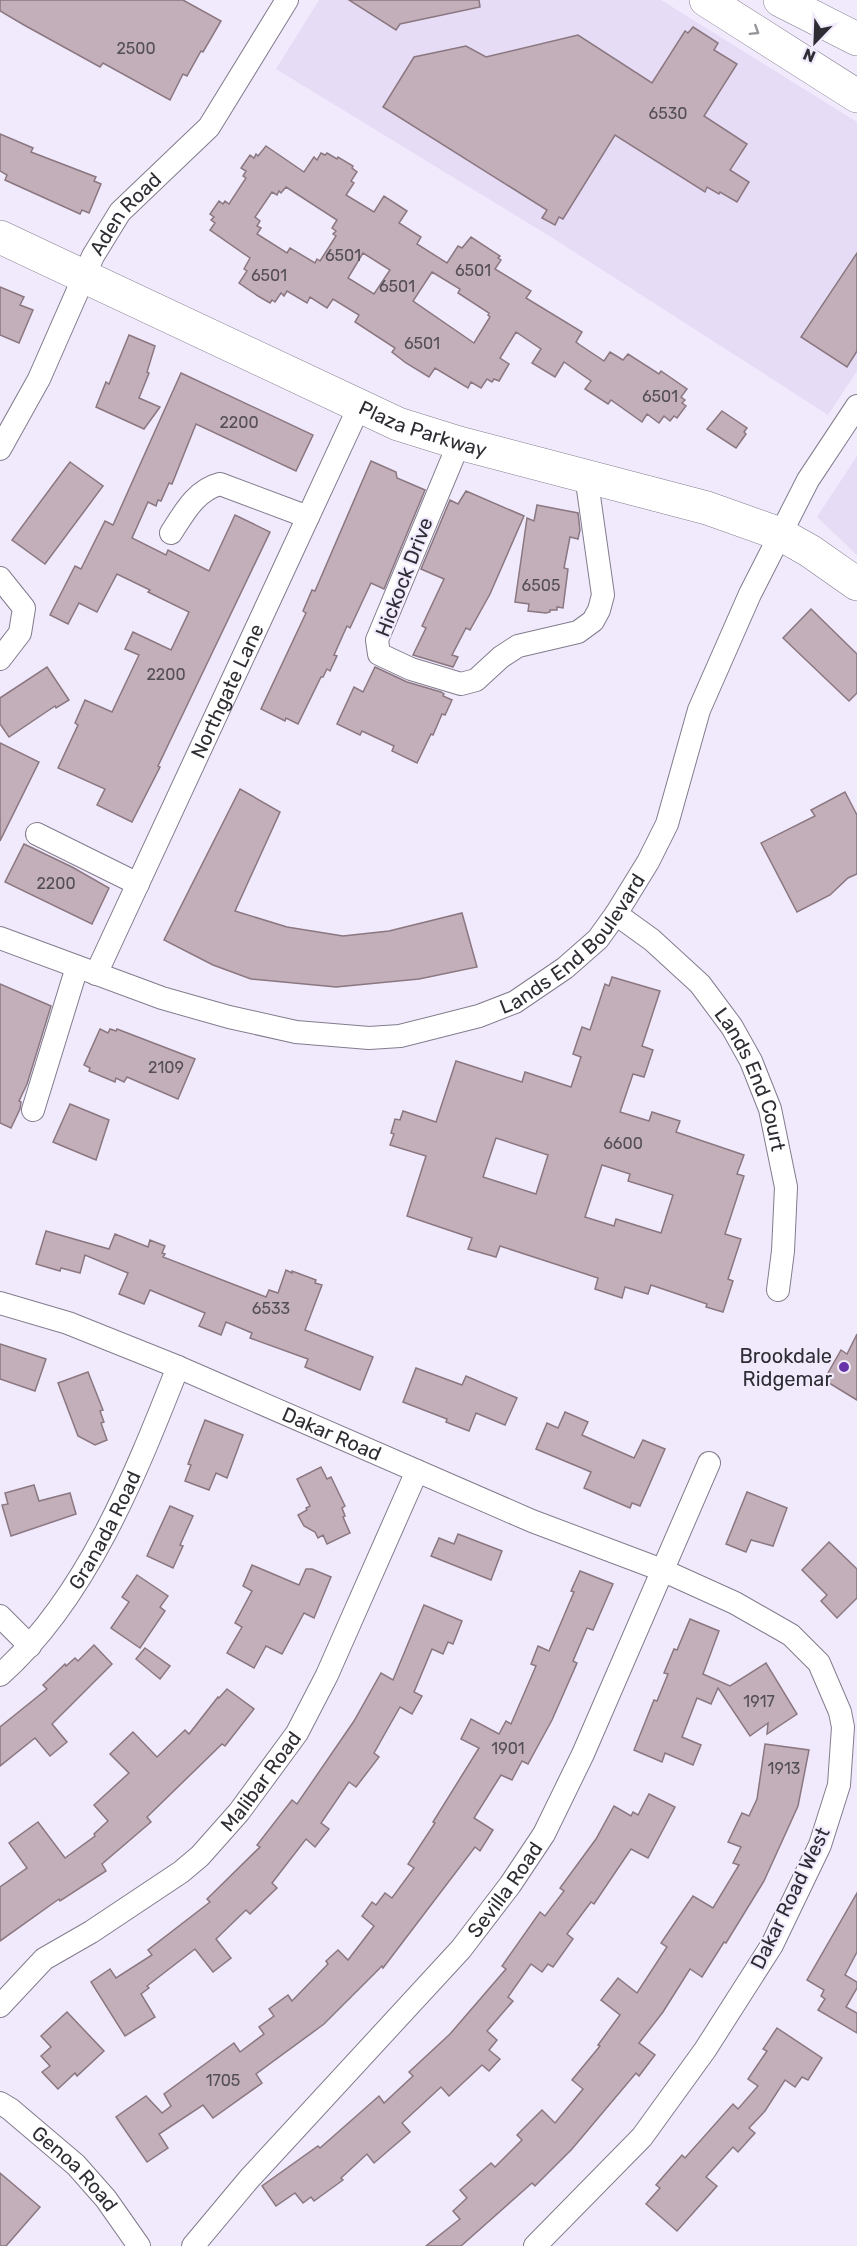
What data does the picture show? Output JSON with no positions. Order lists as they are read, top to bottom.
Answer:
{
  "streets": {
    "main road": ["Plaza Parkway"],
    "street": [
      "Aden Road",
      "Hickock Drive",
      "Northgate Lane",
      "Lands End Boulevard",
      "Lands End Court",
      "Dakar Road",
      "Granada Road",
      "Malibar Road",
      "Sevilla Road",
      "Dakar Road West",
      "Genoa Road"
    ]
  },
  "crossings": [
    ["Aden Road", "Plaza Parkway"],
    ["Plaza Parkway", "Hickock Drive"],
    ["Plaza Parkway", "Northgate Lane"],
    ["Plaza Parkway", "Lands End Boulevard"],
    ["Northgate Lane", "Lands End Boulevard"],
    ["Lands End Boulevard", "Lands End Court"],
    ["Dakar Road", "Granada Road"],
    ["Dakar Road", "Malibar Road"],
    ["Dakar Road", "Sevilla Road"],
    ["Dakar Road", "Dakar Road West"],
    ["Sevilla Road", "Dakar Road West"]
  ],
  "places": ["Brookdale Ridgemar"],
  "house_numbers": [
    "2500",
    "6530",
    "6501",
    "6501",
    "6501",
    "6501",
    "6501",
    "6501",
    "2200",
    "6505",
    "2200",
    "2200",
    "2109",
    "6600",
    "6533",
    "1917",
    "1901",
    "1913",
    "1705"
  ],
  "north": "bottom left"
}
